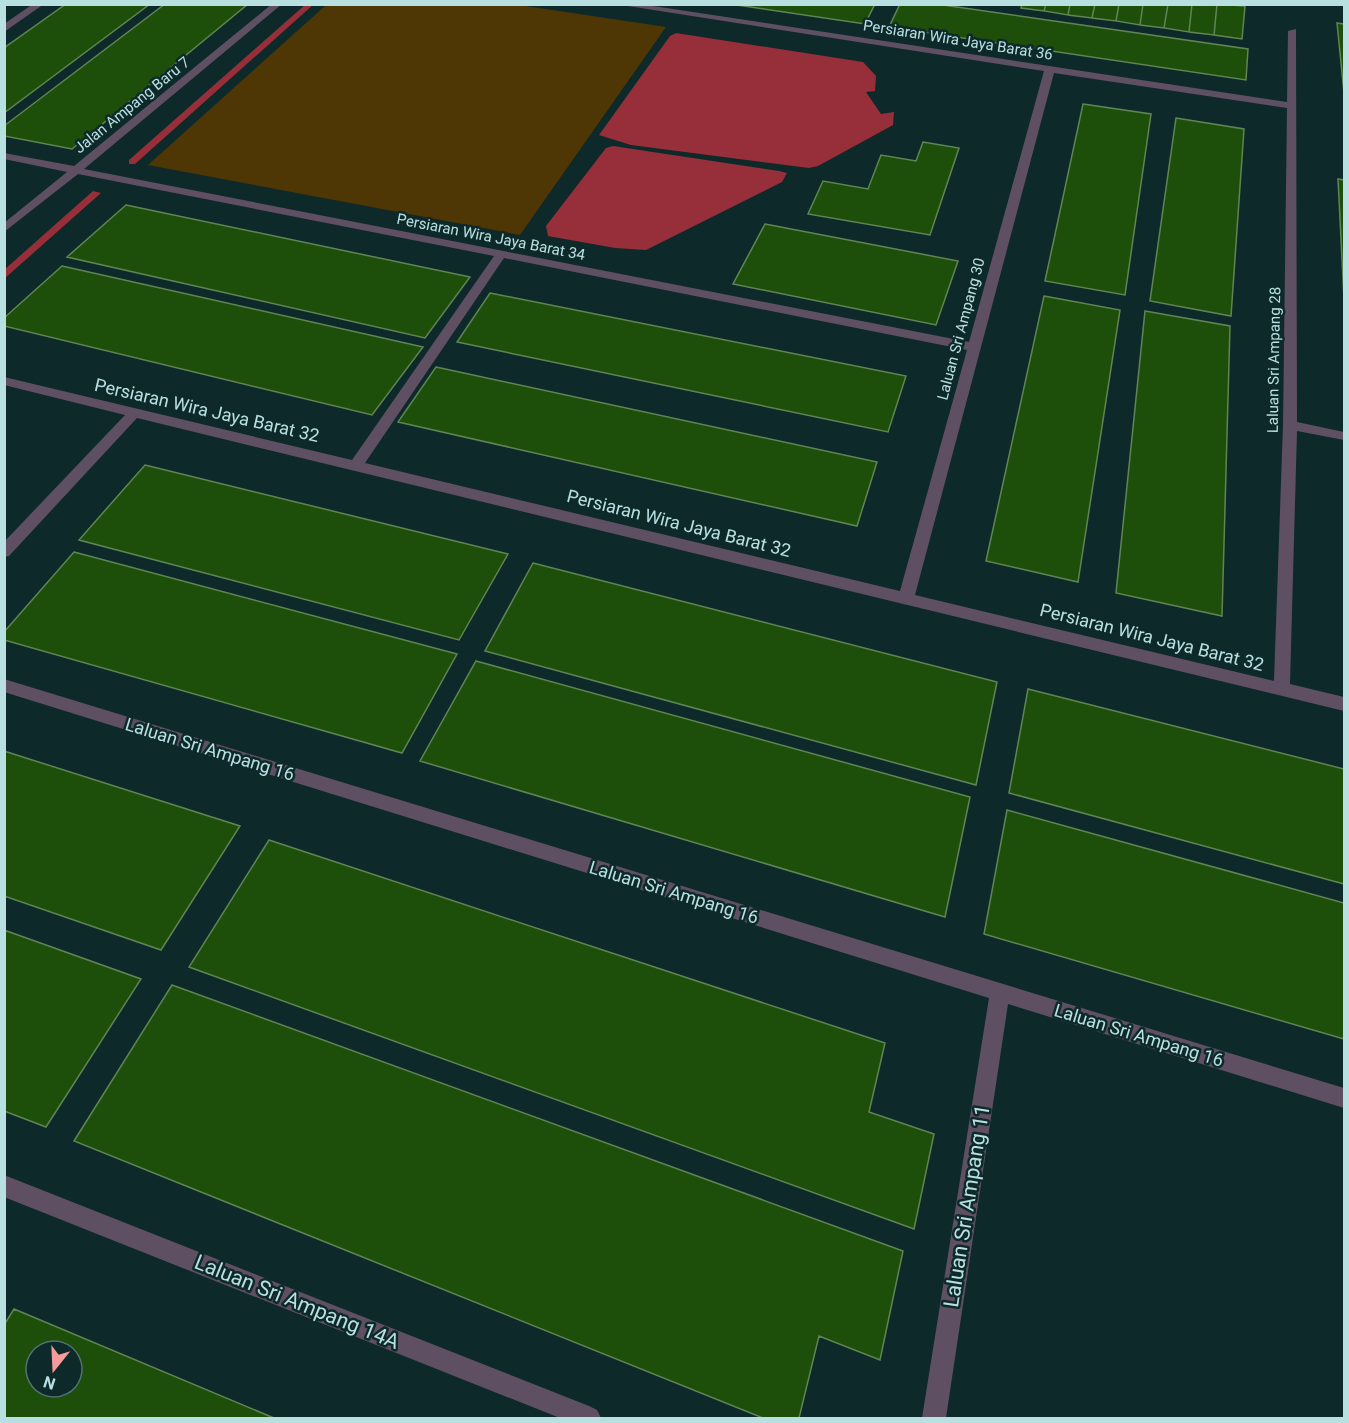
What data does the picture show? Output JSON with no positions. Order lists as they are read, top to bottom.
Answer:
{
  "streets": {
    "street": [
      "Persiaran Wira Jaya Barat 36",
      "Jalan Ampang Baru 7",
      "Persiaran Wira Jaya Barat 34",
      "Laluan Sri Ampang 30",
      "Laluan Sri Ampang 28",
      "Persiaran Wira Jaya Barat 32",
      "Laluan Sri Ampang 16",
      "Laluan Sri Ampang 11",
      "Laluan Sri Ampang 14A"
    ]
  },
  "crossings": [
    ["Persiaran Wira Jaya Barat 36", "Laluan Sri Ampang 30"],
    ["Persiaran Wira Jaya Barat 36", "Laluan Sri Ampang 28"],
    ["Jalan Ampang Baru 7", "Persiaran Wira Jaya Barat 34"],
    ["Persiaran Wira Jaya Barat 34", "Laluan Sri Ampang 30"],
    ["Laluan Sri Ampang 30", "Persiaran Wira Jaya Barat 32"],
    ["Laluan Sri Ampang 28", "Persiaran Wira Jaya Barat 32"],
    ["Laluan Sri Ampang 16", "Laluan Sri Ampang 11"]
  ],
  "north": "bottom"
}
